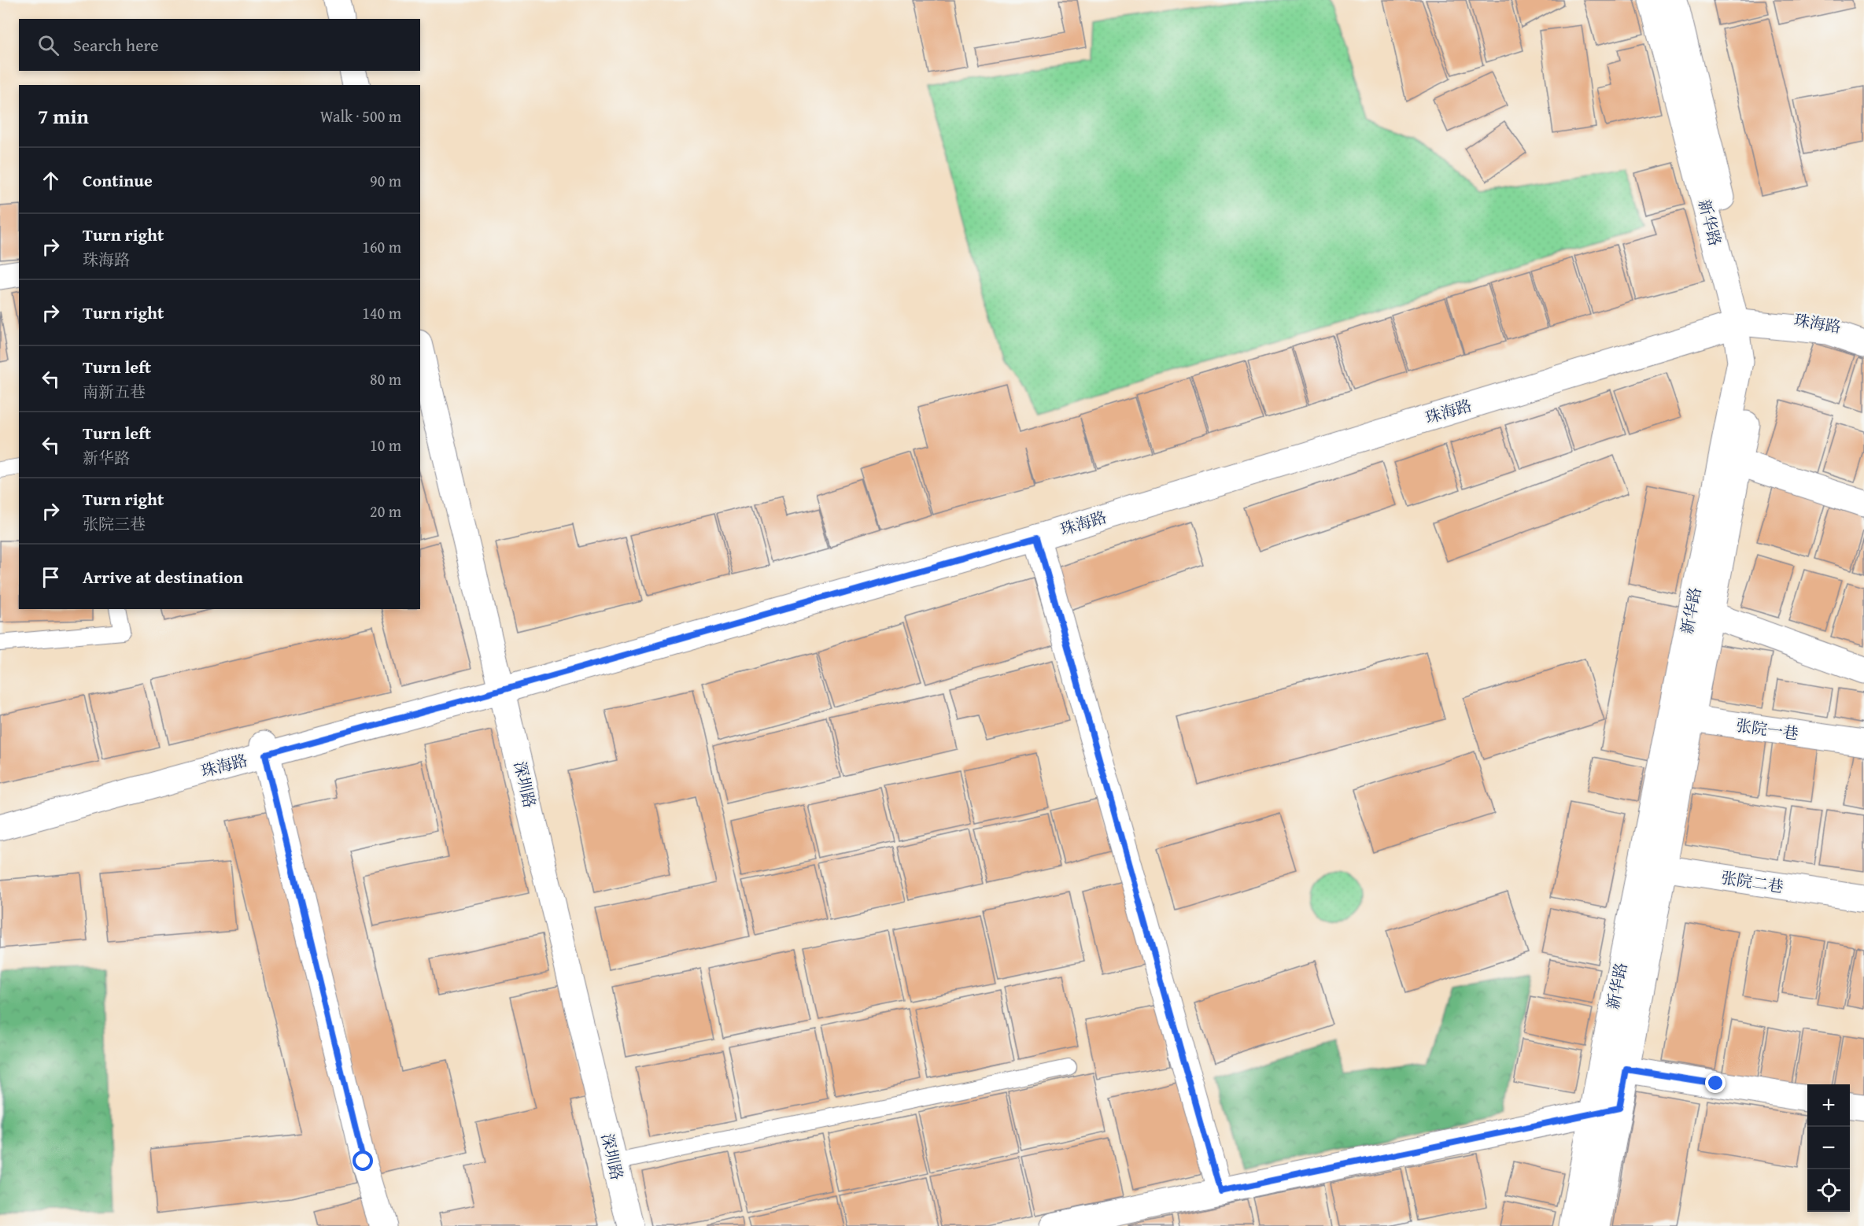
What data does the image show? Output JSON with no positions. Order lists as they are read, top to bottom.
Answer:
{
  "streets": {
    "street": [
      "新华路",
      "珠海路",
      "张院一巷",
      "深圳路",
      "张院二巷"
    ]
  },
  "crossings": [
    ["新华路", "珠海路"],
    ["新华路", "张院一巷"],
    ["新华路", "张院二巷"],
    ["珠海路", "深圳路"]
  ],
  "page": {
    "search": "Search here",
    "heading": ["7 min", "Walk · 500 m"],
    "list": [
      ["Continue", "90 m"],
      ["Turn right", "珠海路", "160 m"],
      ["Turn right", "140 m"],
      ["Turn left", "南新五巷", "80 m"],
      ["Turn left", "新华路", "10 m"],
      ["Turn right", "张院三巷", "20 m"],
      "Arrive at destination"
    ],
    "map_buttons": ["+", "−"]
  }
}
